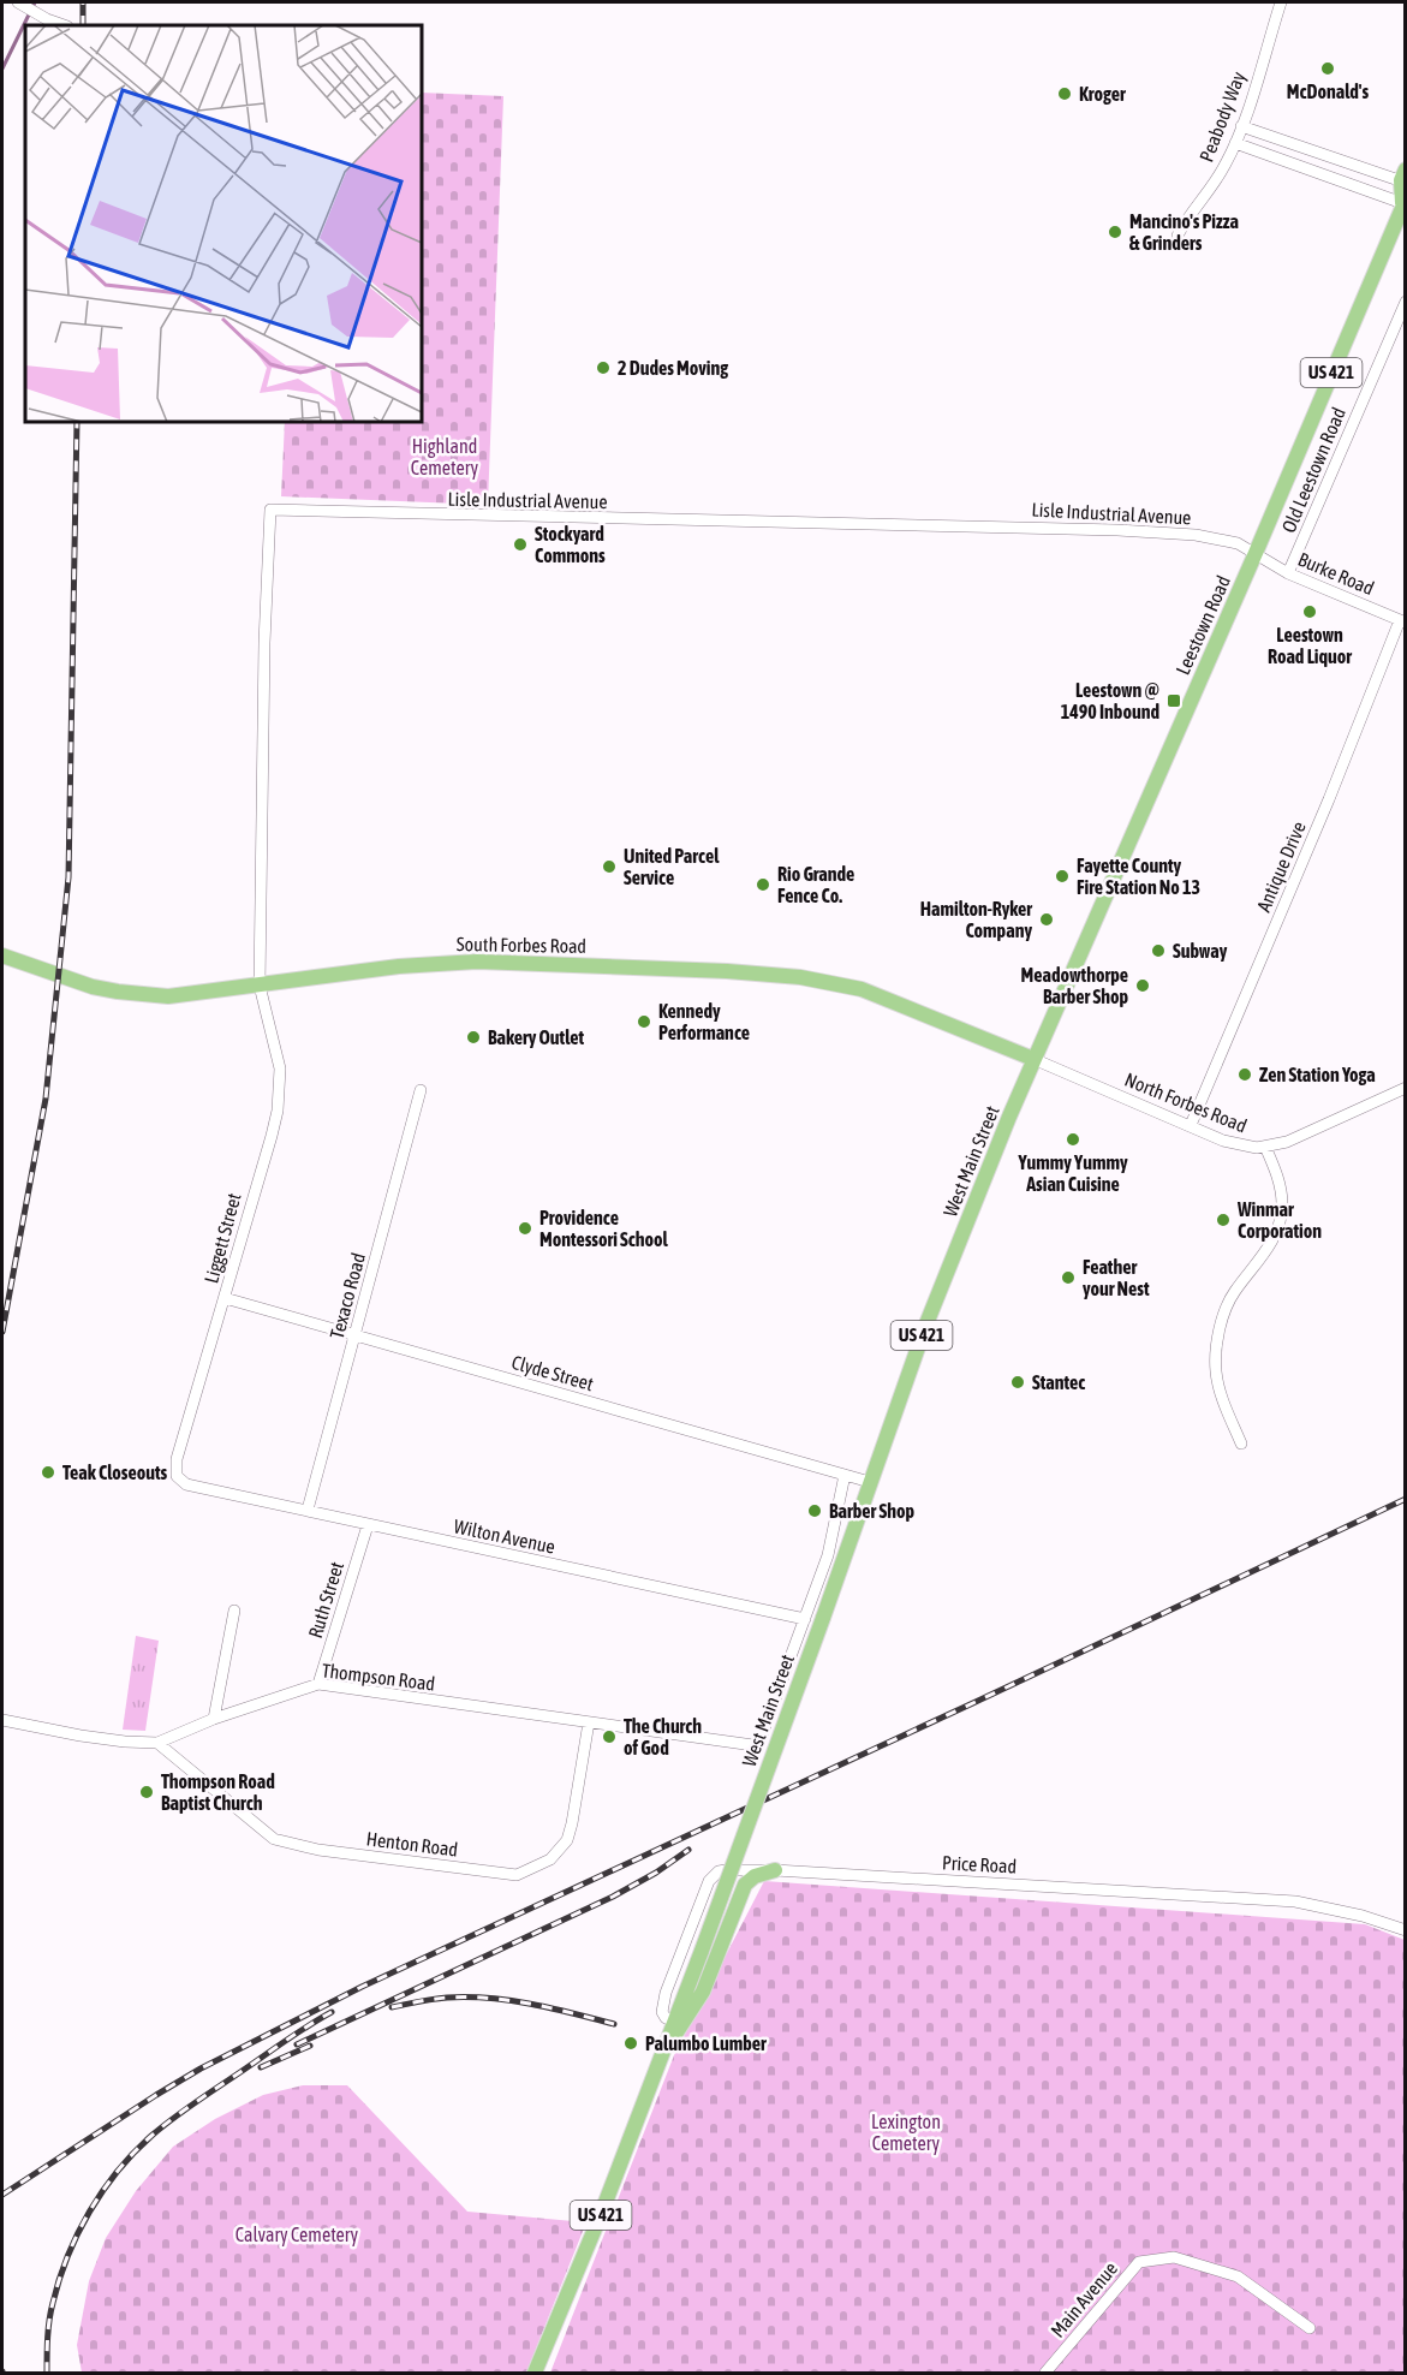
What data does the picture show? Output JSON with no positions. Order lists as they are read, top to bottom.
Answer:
{
  "streets": {
    "main road": [
      "US 421",
      "Leestown Road",
      "South Forbes Road",
      "West Main Street"
    ],
    "street": [
      "Peabody Way",
      "Old Leestown Road",
      "Lisle Industrial Avenue",
      "Burke Road",
      "Antique Drive",
      "North Forbes Road",
      "Liggett Street",
      "Texaco Road",
      "Clyde Street",
      "Wilton Avenue",
      "Ruth Street",
      "Thompson Road",
      "Henton Road",
      "Price Road",
      "Main Avenue"
    ]
  },
  "crossings": [
    ["Old Leestown Road", "Burke Road"],
    ["Lisle Industrial Avenue", "Burke Road"],
    ["Lisle Industrial Avenue", "Leestown Road"],
    ["Lisle Industrial Avenue", "South Forbes Road"],
    ["Lisle Industrial Avenue", "Liggett Street"],
    ["Burke Road", "Leestown Road"],
    ["Burke Road", "Antique Drive"],
    ["Leestown Road", "South Forbes Road"],
    ["Leestown Road", "North Forbes Road"],
    ["Leestown Road", "West Main Street"],
    ["Antique Drive", "North Forbes Road"],
    ["South Forbes Road", "North Forbes Road"],
    ["South Forbes Road", "West Main Street"],
    ["South Forbes Road", "Liggett Street"],
    ["North Forbes Road", "West Main Street"],
    ["West Main Street", "Clyde Street"],
    ["West Main Street", "Price Road"],
    ["Liggett Street", "Clyde Street"],
    ["Liggett Street", "Wilton Avenue"],
    ["Texaco Road", "Clyde Street"],
    ["Texaco Road", "Wilton Avenue"],
    ["Wilton Avenue", "Ruth Street"],
    ["Wilton Avenue", "Thompson Road"],
    ["Ruth Street", "Thompson Road"],
    ["Thompson Road", "Henton Road"]
  ],
  "parks": ["Highland Cemetery", "Lexington Cemetery", "Calvary Cemetery"],
  "places": {
    "other": [
      "McDonald's",
      "Kroger",
      "Mancino's Pizza & Grinders",
      "2 Dudes Moving",
      "Stockyard Commons",
      "Leestown Road Liquor",
      "United Parcel Service",
      "Fayette County Fire Station No 13",
      "Rio Grande Fence Co.",
      "Hamilton-Ryker Company",
      "Subway",
      "Meadowthorpe Barber Shop",
      "Kennedy Performance",
      "Bakery Outlet",
      "Zen Station Yoga",
      "Yummy Yummy Asian Cuisine",
      "Winmar Corporation",
      "Providence Montessori School",
      "Feather your Nest",
      "Stantec",
      "Teak Closeouts",
      "Barber Shop",
      "The Church of God",
      "Thompson Road Baptist Church",
      "Palumbo Lumber"
    ],
    "transit": ["Leestown @ 1490 Inbound"]
  }
}
